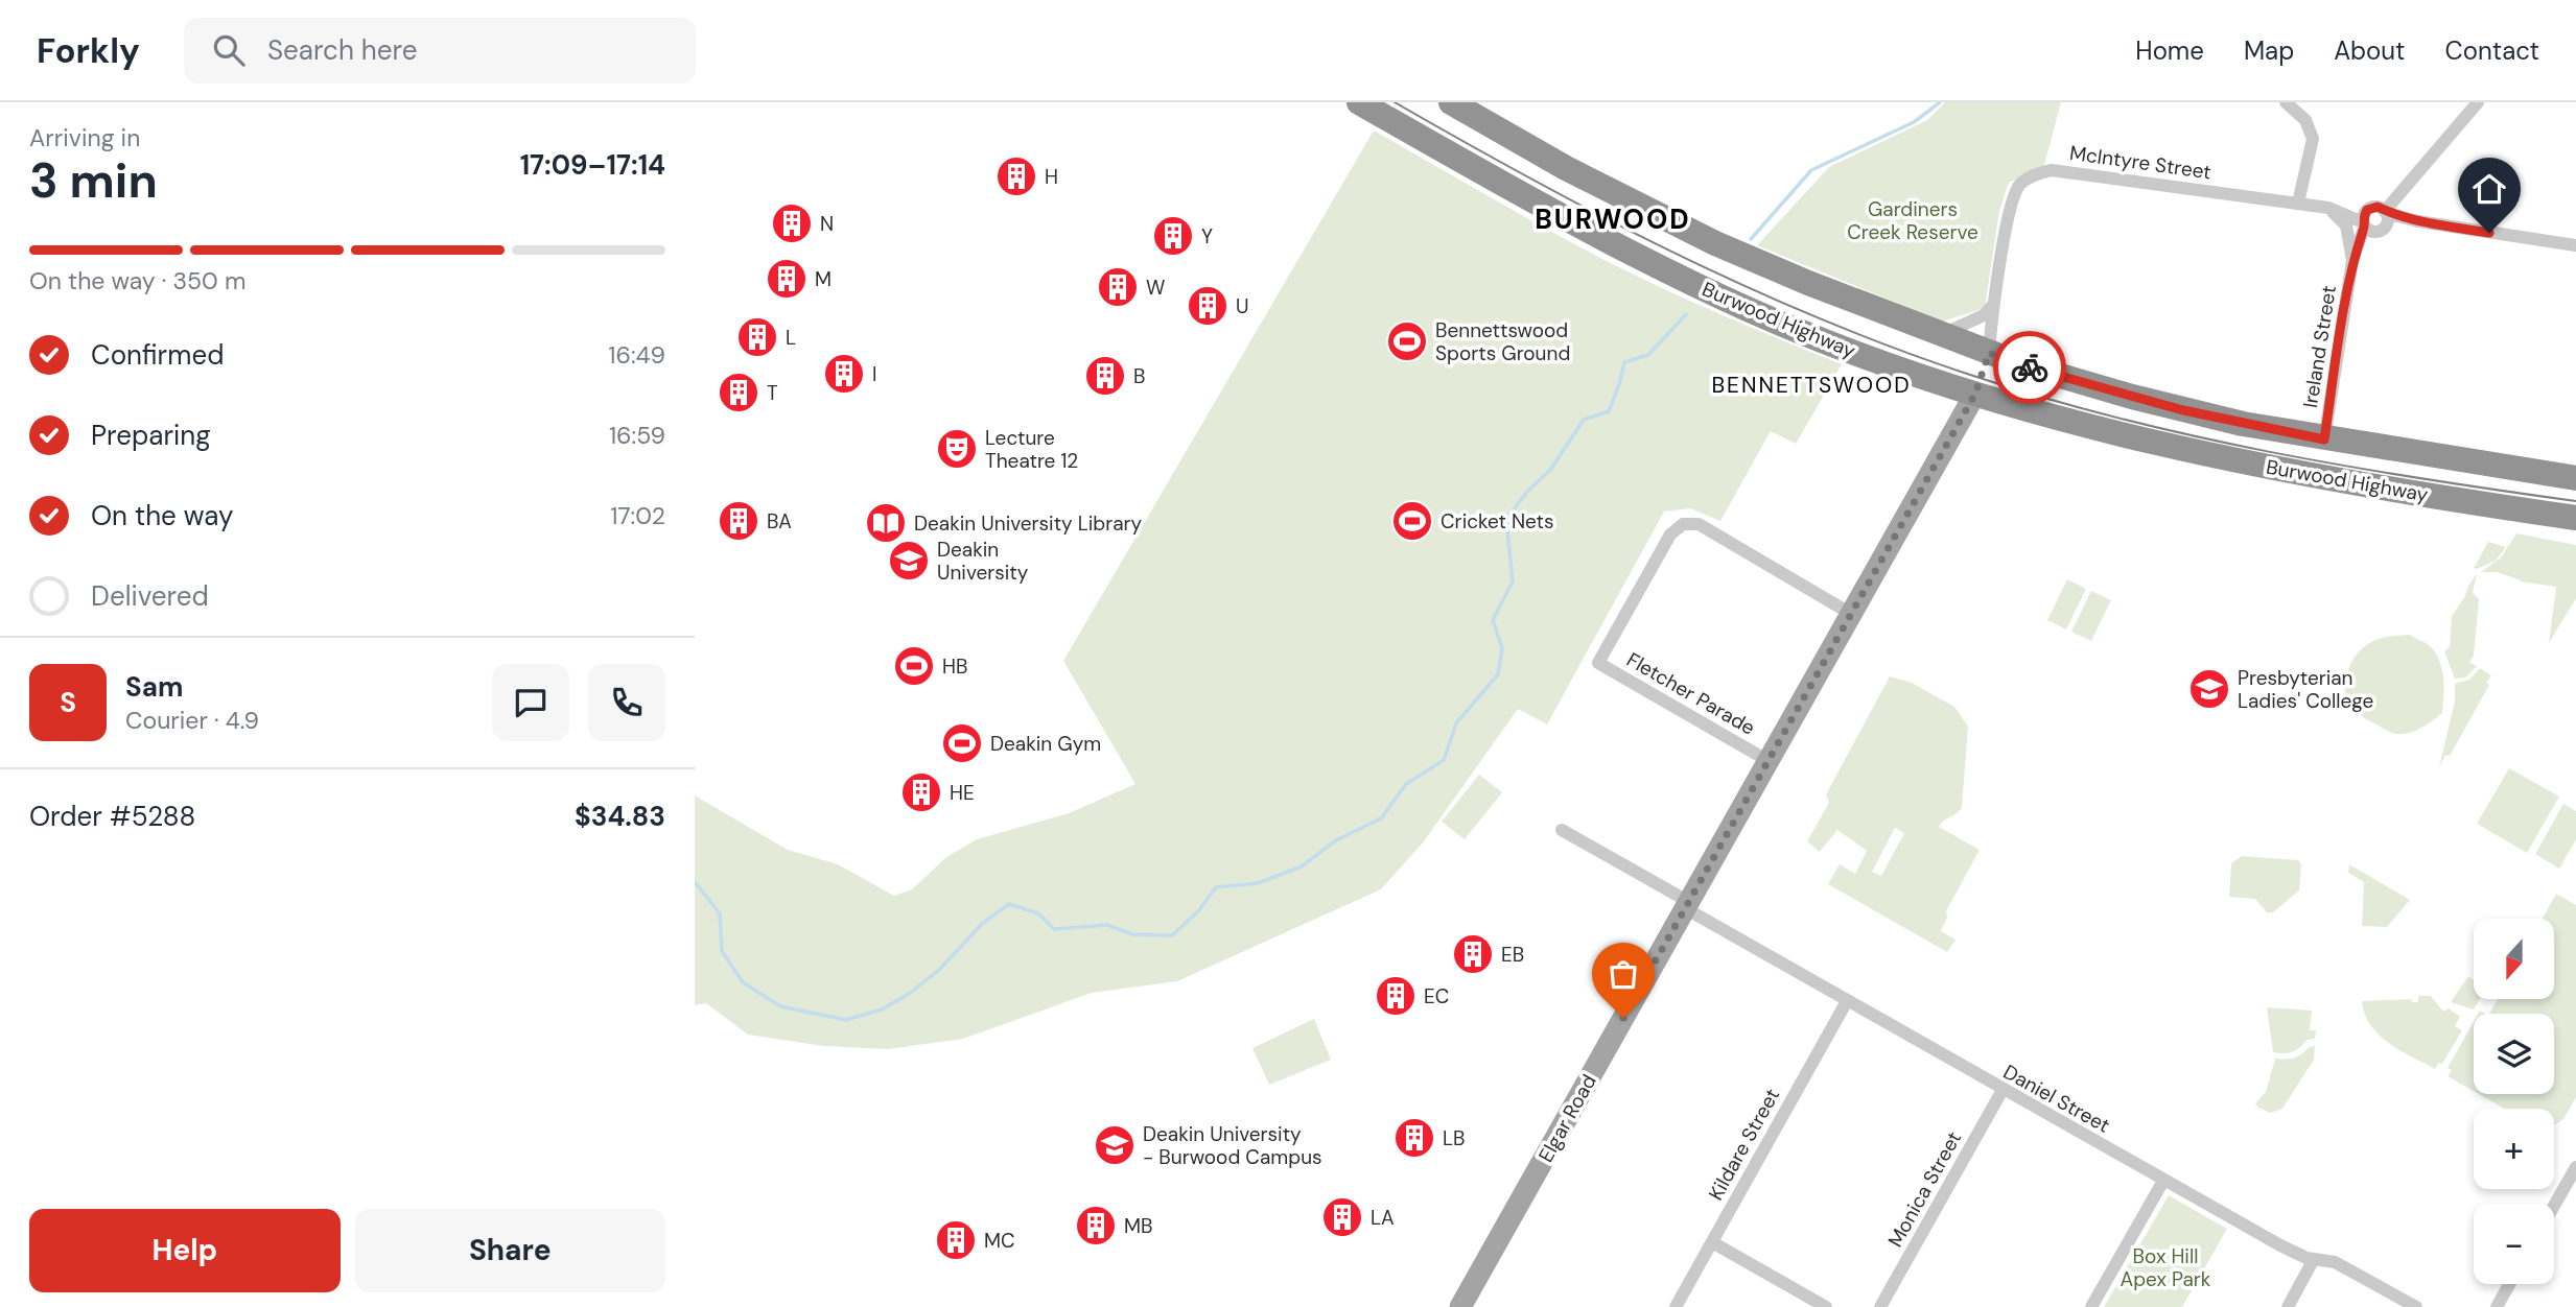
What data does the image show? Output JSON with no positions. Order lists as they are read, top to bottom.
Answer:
{
  "streets": {
    "highway": ["Burwood Highway"],
    "main road": ["Elgar Road"],
    "street": [
      "McIntyre Street",
      "Ireland Street",
      "Fletcher Parade",
      "Daniel Street",
      "Kildare Street",
      "Monica Street"
    ]
  },
  "crossings": [
    ["McIntyre Street", "Burwood Highway"],
    ["McIntyre Street", "Ireland Street"],
    ["Burwood Highway", "Ireland Street"],
    ["Burwood Highway", "Elgar Road"],
    ["Fletcher Parade", "Elgar Road"],
    ["Daniel Street", "Elgar Road"],
    ["Daniel Street", "Kildare Street"],
    ["Daniel Street", "Monica Street"]
  ],
  "districts": ["BURWOOD", "BENNETTSWOOD"],
  "parks": ["Gardiners Creek Reserve", "Box Hill Apex Park"],
  "places": {
    "building": [
      "H",
      "N",
      "Y",
      "M",
      "W",
      "U",
      "L",
      "I",
      "B",
      "T",
      "BA",
      "HE",
      "EB",
      "EC",
      "LB",
      "LA",
      "MB",
      "MC"
    ],
    "sports": [
      "Bennettswood Sports Ground",
      "Cricket Nets",
      "HB",
      "Deakin Gym"
    ],
    "theatre": ["Lecture Theatre 12"],
    "library": ["Deakin University Library"],
    "school or university": ["Deakin University", "Presbyterian Ladies' College", "Deakin University - Burwood Campus"]
  },
  "north": "bottom",
  "page": {
    "header": "Forkly",
    "search": "Search here",
    "nav": [
      "Home",
      "Map",
      "About",
      "Contact"
    ],
    "heading": ["3 min", "Arriving in", "17:09–17:14"],
    "panel": [
      "Sam",
      "Courier · 4.9",
      "Order #5288",
      "$34.83"
    ],
    "bar": "On the way · 350 m",
    "list": [
      ["Confirmed", "16:49"],
      ["Preparing", "16:59"],
      ["On the way", "17:02"],
      "Delivered"
    ],
    "round": "S",
    "map_buttons": ["+", "−"],
    "buttons": ["Help", "Share"]
  }
}
